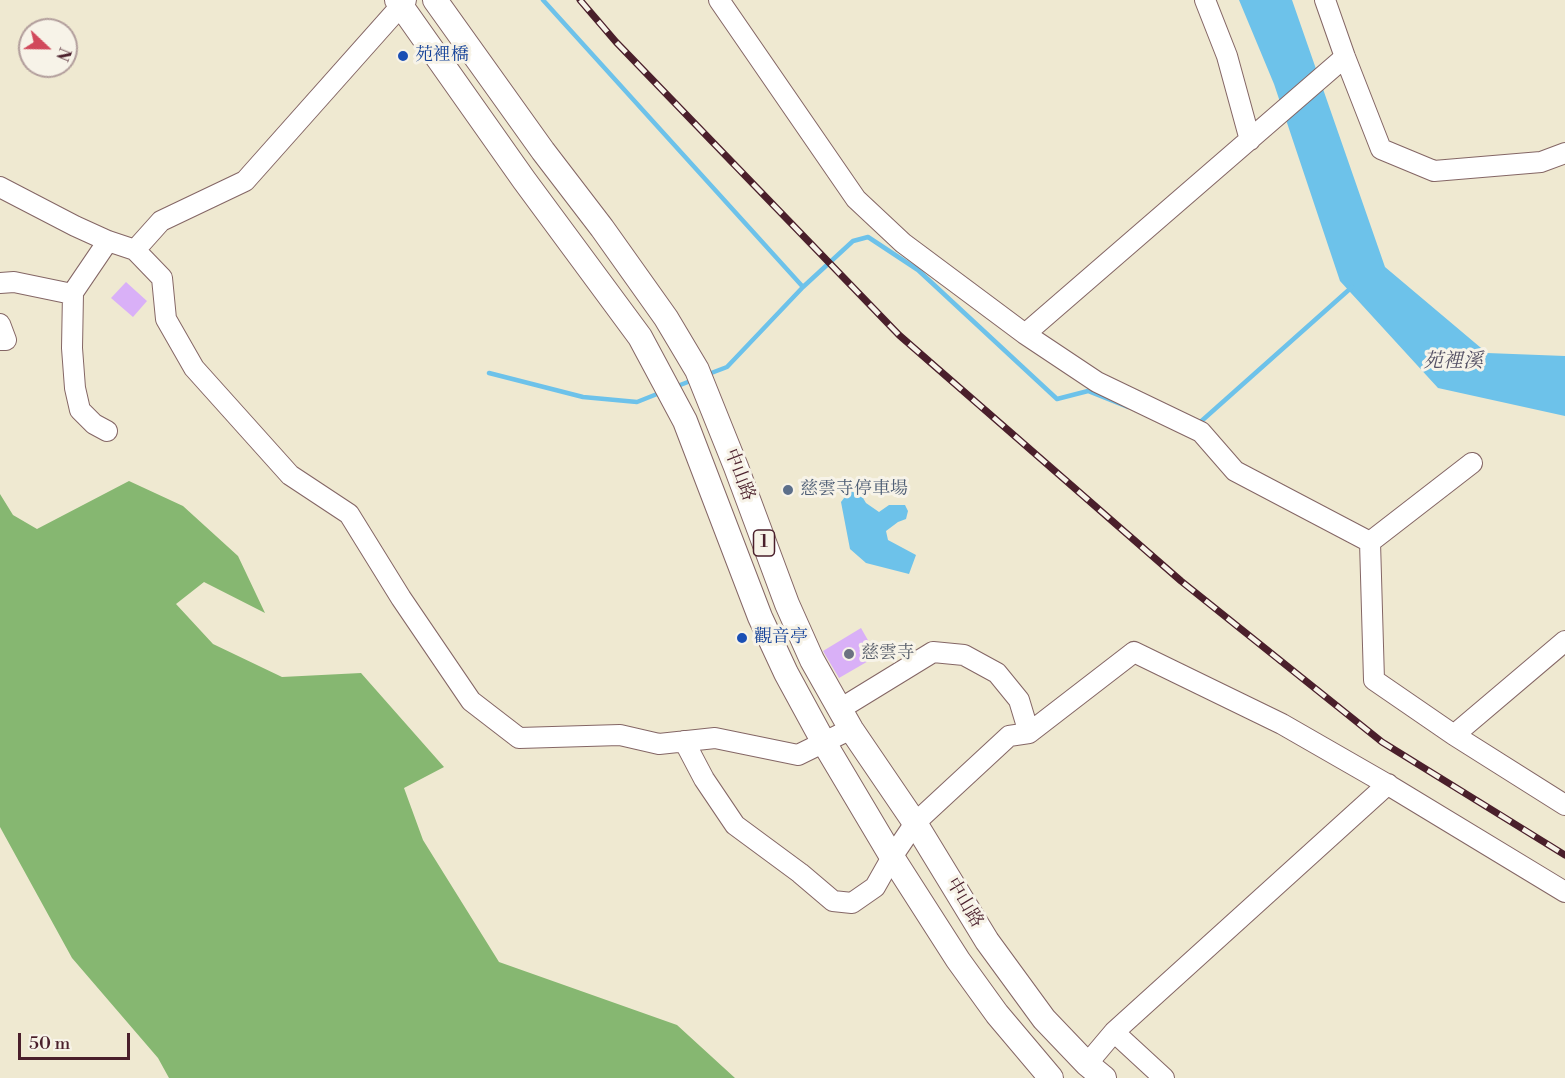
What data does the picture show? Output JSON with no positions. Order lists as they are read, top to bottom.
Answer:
{
  "streets": {
    "main road": ["中山路", "1"]
  },
  "water": ["苑裡溪"],
  "places": [
    "苑裡橋",
    "慈雲寺停車場",
    "觀音亭",
    "慈雲寺"
  ],
  "scale_bar": "50 m",
  "north": "right"
}
